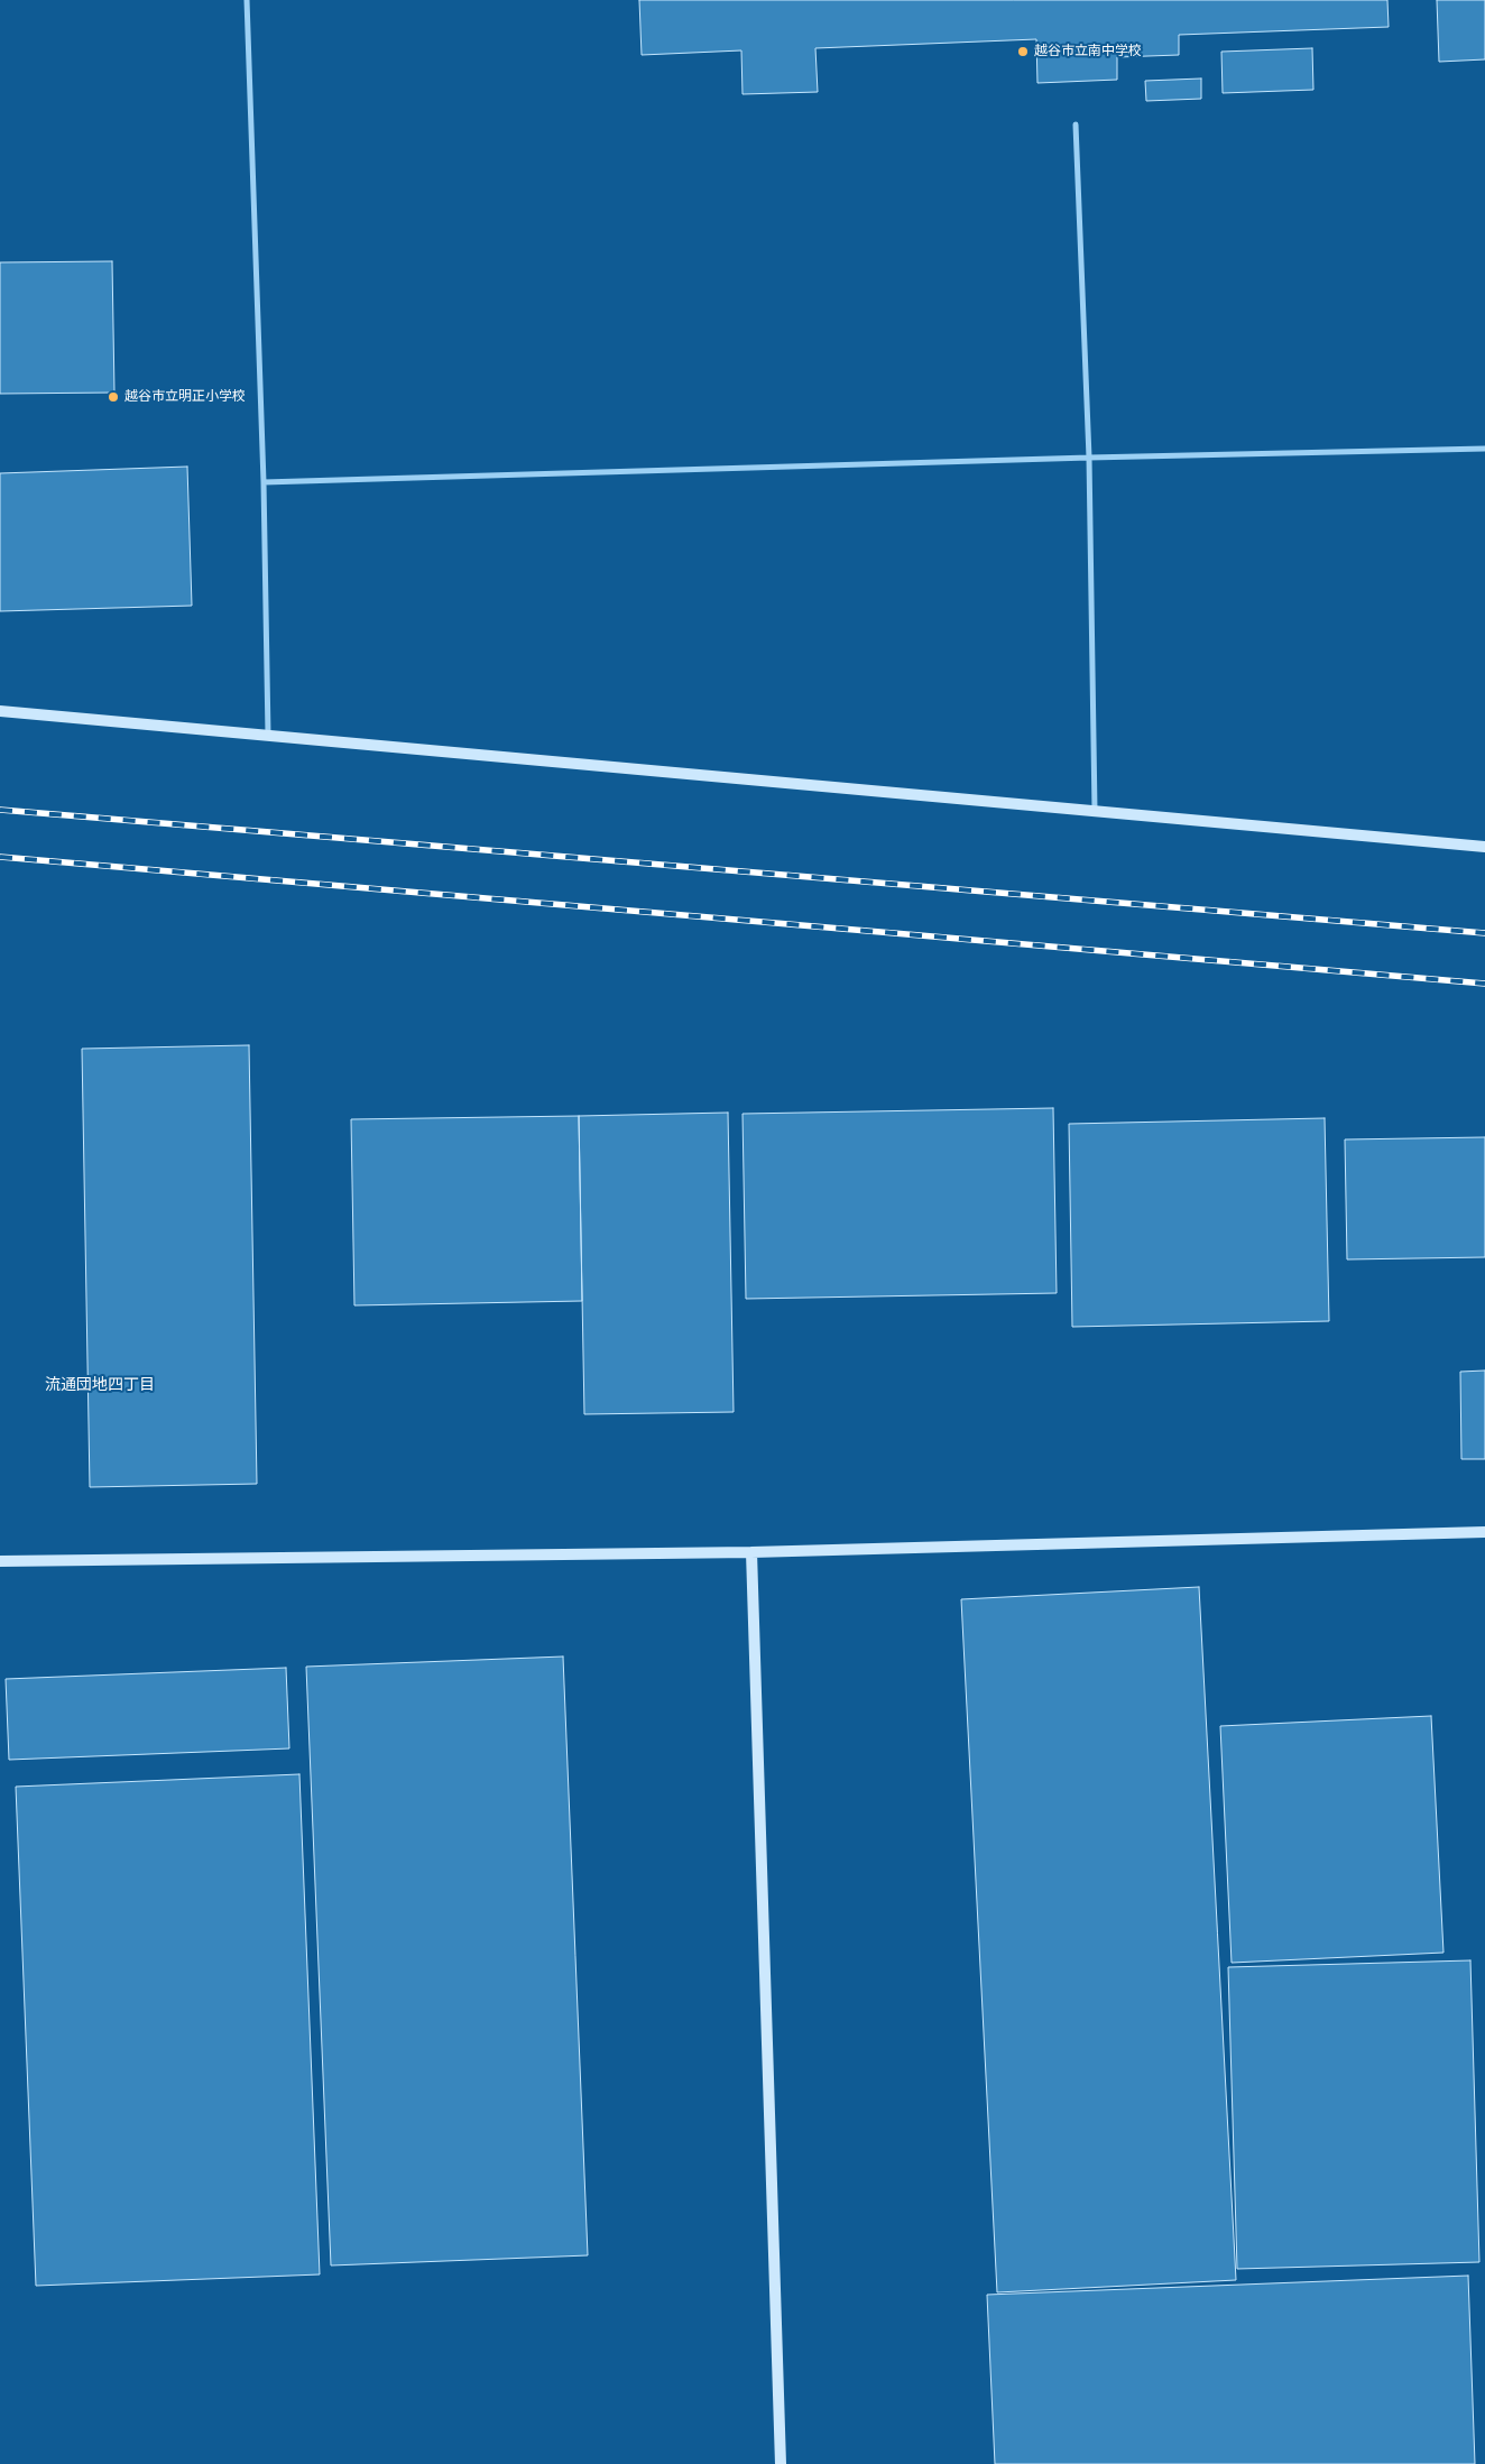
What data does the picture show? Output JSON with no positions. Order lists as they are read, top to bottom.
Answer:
{
  "districts": ["流通団地四丁目"],
  "places": ["越谷市立南中学校", "越谷市立明正小学校"]
}
